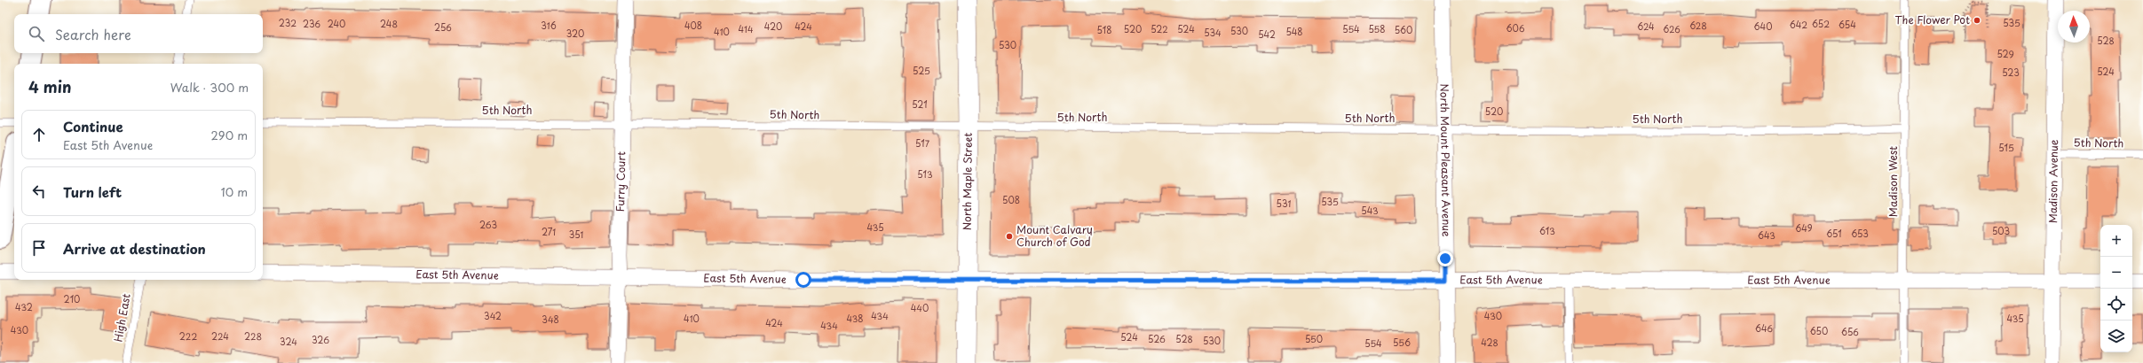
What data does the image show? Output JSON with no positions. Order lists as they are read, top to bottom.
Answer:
{
  "streets": {
    "street": [
      "North Mount Pleasant Avenue",
      "Furry Court",
      "North Maple Street",
      "Madison Avenue",
      "East 5th Avenue"
    ],
    "lane": ["5th North", "Madison West", "High East"]
  },
  "crossings": [
    ["5th North", "North Mount Pleasant Avenue"],
    ["5th North", "Furry Court"],
    ["5th North", "North Maple Street"],
    ["5th North", "Madison West"],
    ["5th North", "Madison Avenue"],
    ["North Mount Pleasant Avenue", "East 5th Avenue"],
    ["Furry Court", "East 5th Avenue"],
    ["North Maple Street", "East 5th Avenue"],
    ["Madison West", "East 5th Avenue"],
    ["Madison Avenue", "East 5th Avenue"]
  ],
  "places": ["The Flower Pot", "Mount Calvary Church of God"],
  "house_numbers": [
    "232",
    "535",
    "236",
    "240",
    "248",
    "652",
    "642",
    "654",
    "316",
    "408",
    "628",
    "420",
    "424",
    "624",
    "640",
    "256",
    "606",
    "414",
    "520",
    "522",
    "524",
    "554",
    "558",
    "626",
    "518",
    "560",
    "530",
    "410",
    "548",
    "534",
    "320",
    "542",
    "528",
    "530",
    "529",
    "525",
    "524",
    "523",
    "521",
    "520",
    "517",
    "515",
    "513",
    "508",
    "535",
    "531",
    "543",
    "263",
    "435",
    "649",
    "613",
    "503",
    "271",
    "651",
    "653",
    "351",
    "643",
    "210",
    "432",
    "440",
    "342",
    "434",
    "430",
    "410",
    "438",
    "435",
    "348",
    "424",
    "434",
    "646",
    "430",
    "650",
    "656",
    "222",
    "224",
    "228",
    "524",
    "526",
    "528",
    "550",
    "326",
    "530",
    "324",
    "556",
    "428",
    "554"
  ],
  "north": "top",
  "page": {
    "search": "Search here",
    "heading": ["4 min", "Walk · 300 m"],
    "list": [
      ["Continue", "East 5th Avenue", "290 m"],
      ["Turn left", "10 m"],
      "Arrive at destination"
    ],
    "map_buttons": ["+", "−"]
  }
}
